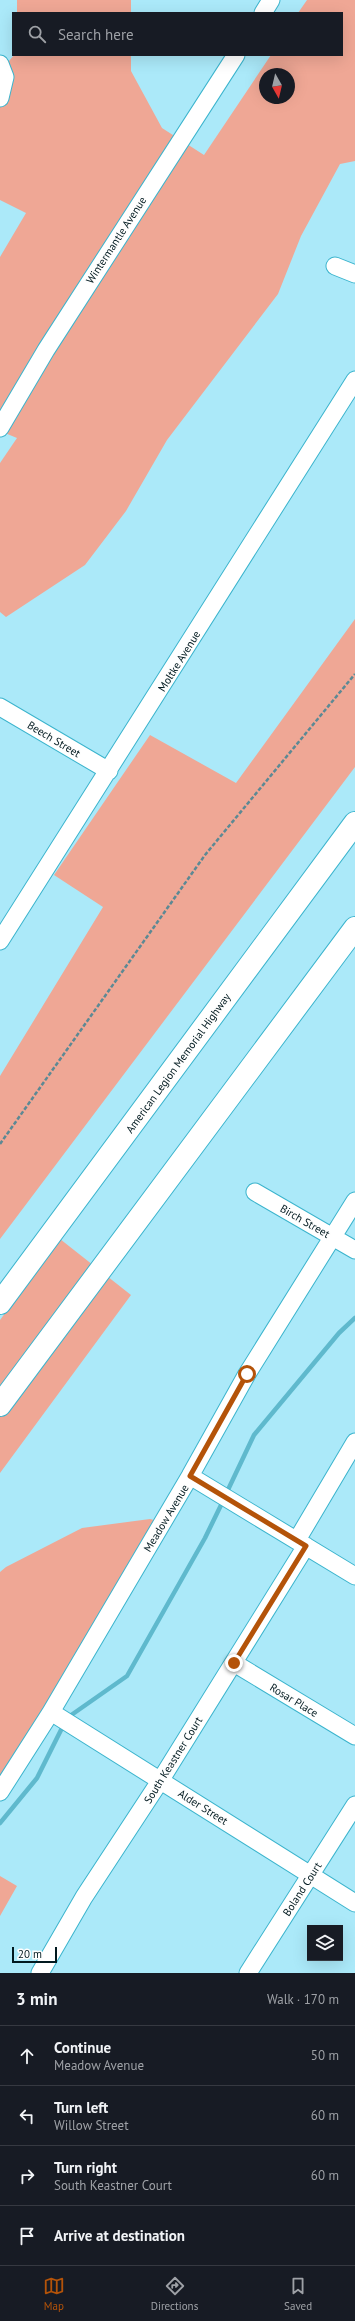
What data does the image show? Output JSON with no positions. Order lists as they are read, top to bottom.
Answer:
{
  "streets": {
    "highway": ["American Legion Memorial Highway"],
    "street": [
      "Wintermantle Avenue",
      "Moltke Avenue",
      "Beech Street",
      "Birch Street",
      "Meadow Avenue",
      "Rosar Place",
      "South Keastner Court",
      "Alder Street",
      "Boland Court"
    ]
  },
  "crossings": [
    ["Moltke Avenue", "Beech Street"],
    ["Birch Street", "Meadow Avenue"],
    ["Meadow Avenue", "Alder Street"],
    ["Rosar Place", "South Keastner Court"],
    ["South Keastner Court", "Alder Street"],
    ["Alder Street", "Boland Court"]
  ],
  "scale_bar": "20 m",
  "north": "bottom",
  "page": {
    "search": "Search here",
    "scale": "20 m",
    "heading": ["3 min", "Walk · 170 m"],
    "list": [
      ["Continue", "Meadow Avenue", "50 m"],
      ["Turn left", "Willow Street", "60 m"],
      ["Turn right", "South Keastner Court", "60 m"],
      "Arrive at destination"
    ],
    "nav": ["Map", "Directions", "Saved"]
  }
}
